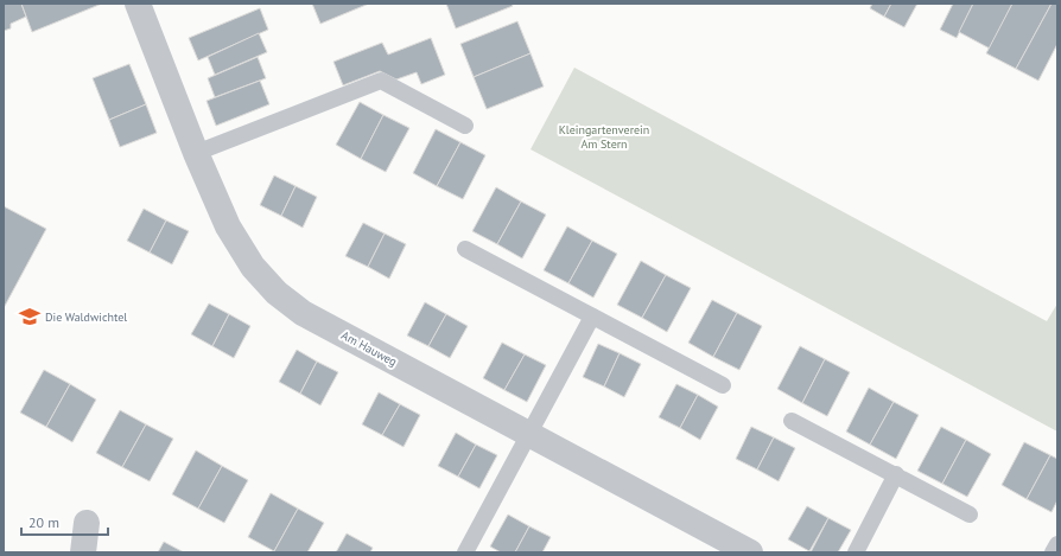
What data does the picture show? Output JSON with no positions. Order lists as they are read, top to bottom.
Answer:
{
  "streets": {
    "street": ["Am Hauweg"]
  },
  "parks": ["Kleingartenverein Am Stern"],
  "places": {
    "school or university": ["Die Waldwichtel"]
  },
  "scale_bar": "20 m"
}
